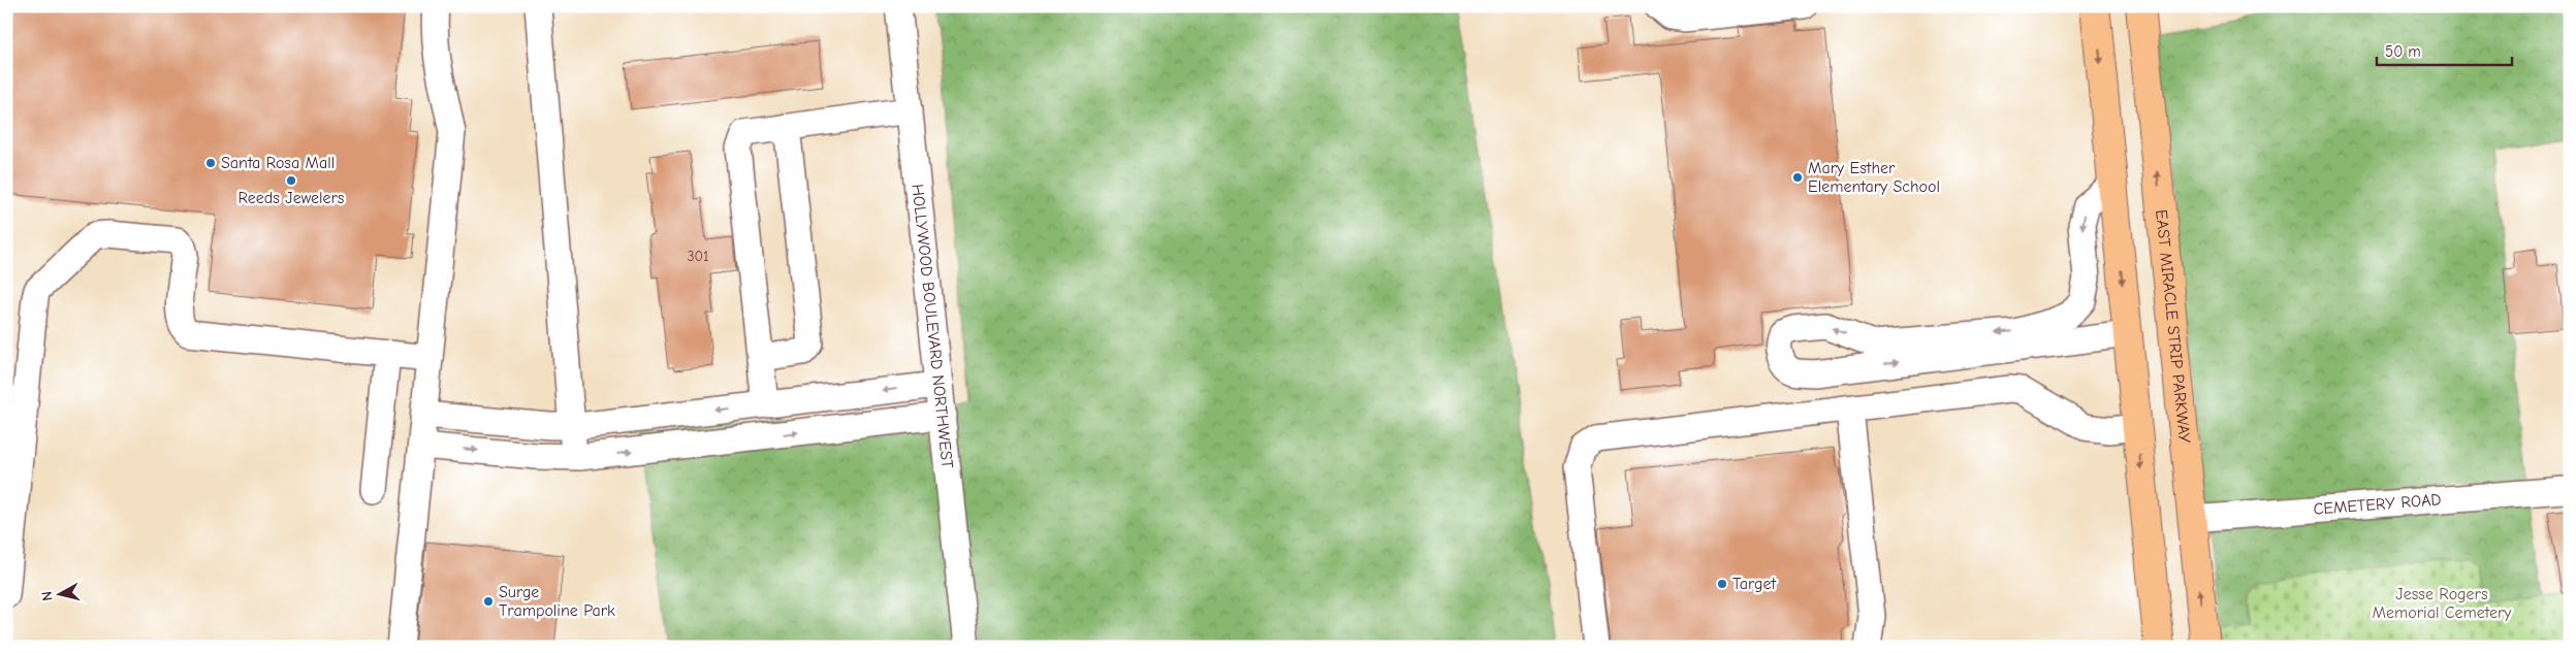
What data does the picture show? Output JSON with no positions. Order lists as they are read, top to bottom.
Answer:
{
  "streets": {
    "highway": ["EAST MIRACLE STRIP PARKWAY"],
    "street": ["HOLLYWOOD BOULEVARD NORTHWEST", "CEMETERY ROAD"]
  },
  "crossings": [
    ["EAST MIRACLE STRIP PARKWAY", "CEMETERY ROAD"]
  ],
  "parks": ["Jesse Rogers Memorial Cemetery"],
  "places": [
    "Santa Rosa Mall",
    "Mary Esther Elementary School",
    "Reeds Jewelers",
    "Target",
    "Surge Trampoline Park"
  ],
  "house_numbers": ["301"],
  "scale_bar": "50 m",
  "north": "left"
}
